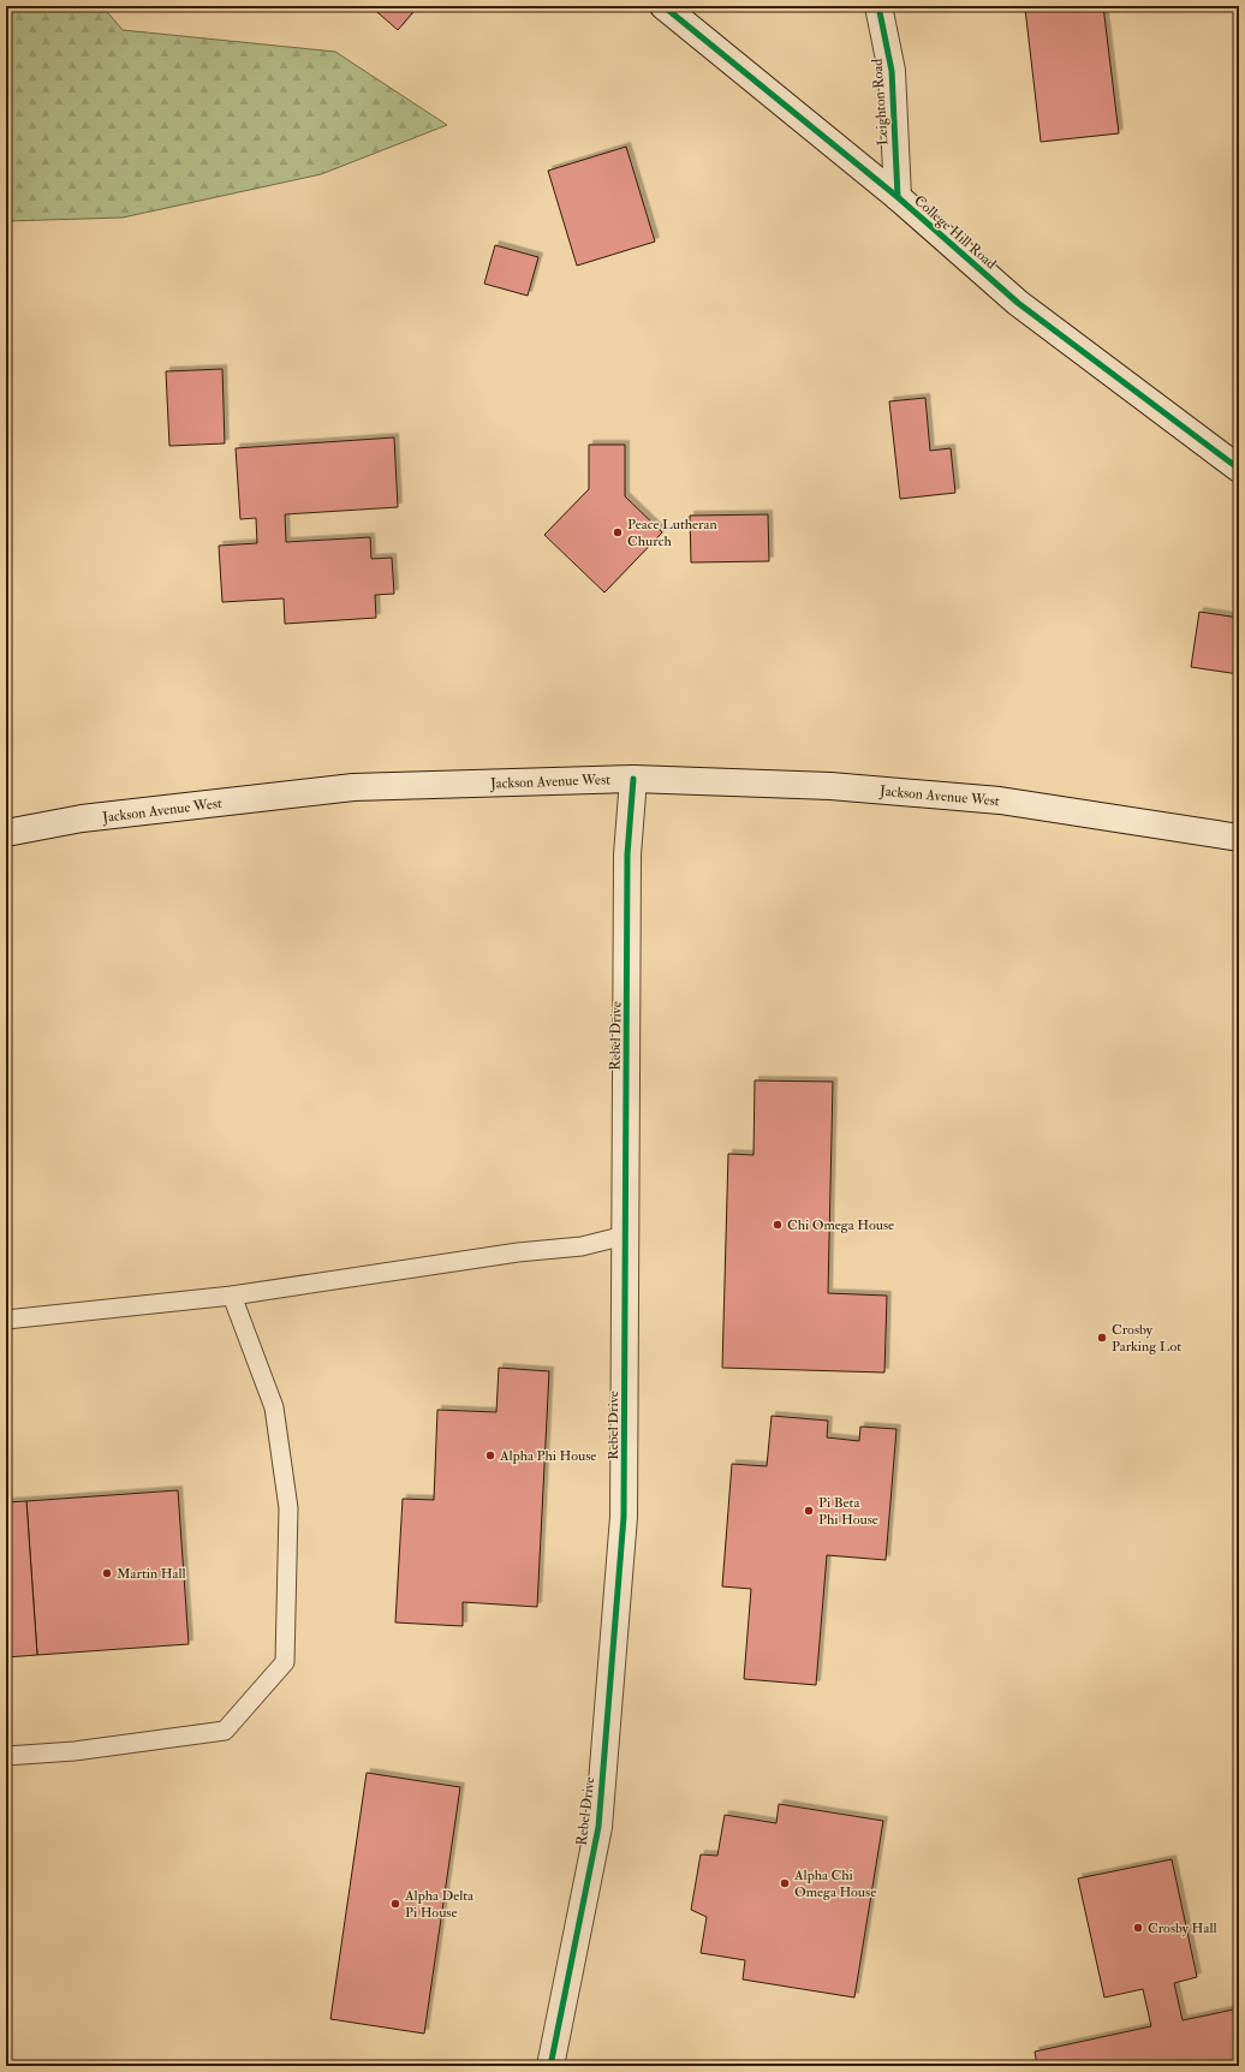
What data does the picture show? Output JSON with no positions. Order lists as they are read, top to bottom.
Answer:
{
  "streets": {
    "street": [
      "Leighton Road",
      "College Hill Road",
      "Jackson Avenue West",
      "Rebel Drive"
    ]
  },
  "crossings": [
    ["Leighton Road", "College Hill Road"],
    ["Jackson Avenue West", "Rebel Drive"]
  ],
  "places": [
    "Peace Lutheran Church",
    "Chi Omega House",
    "Crosby Parking Lot",
    "Alpha Phi House",
    "Pi Beta Phi House",
    "Martin Hall",
    "Alpha Chi Omega House",
    "Alpha Delta Pi House",
    "Crosby Hall"
  ]
}
